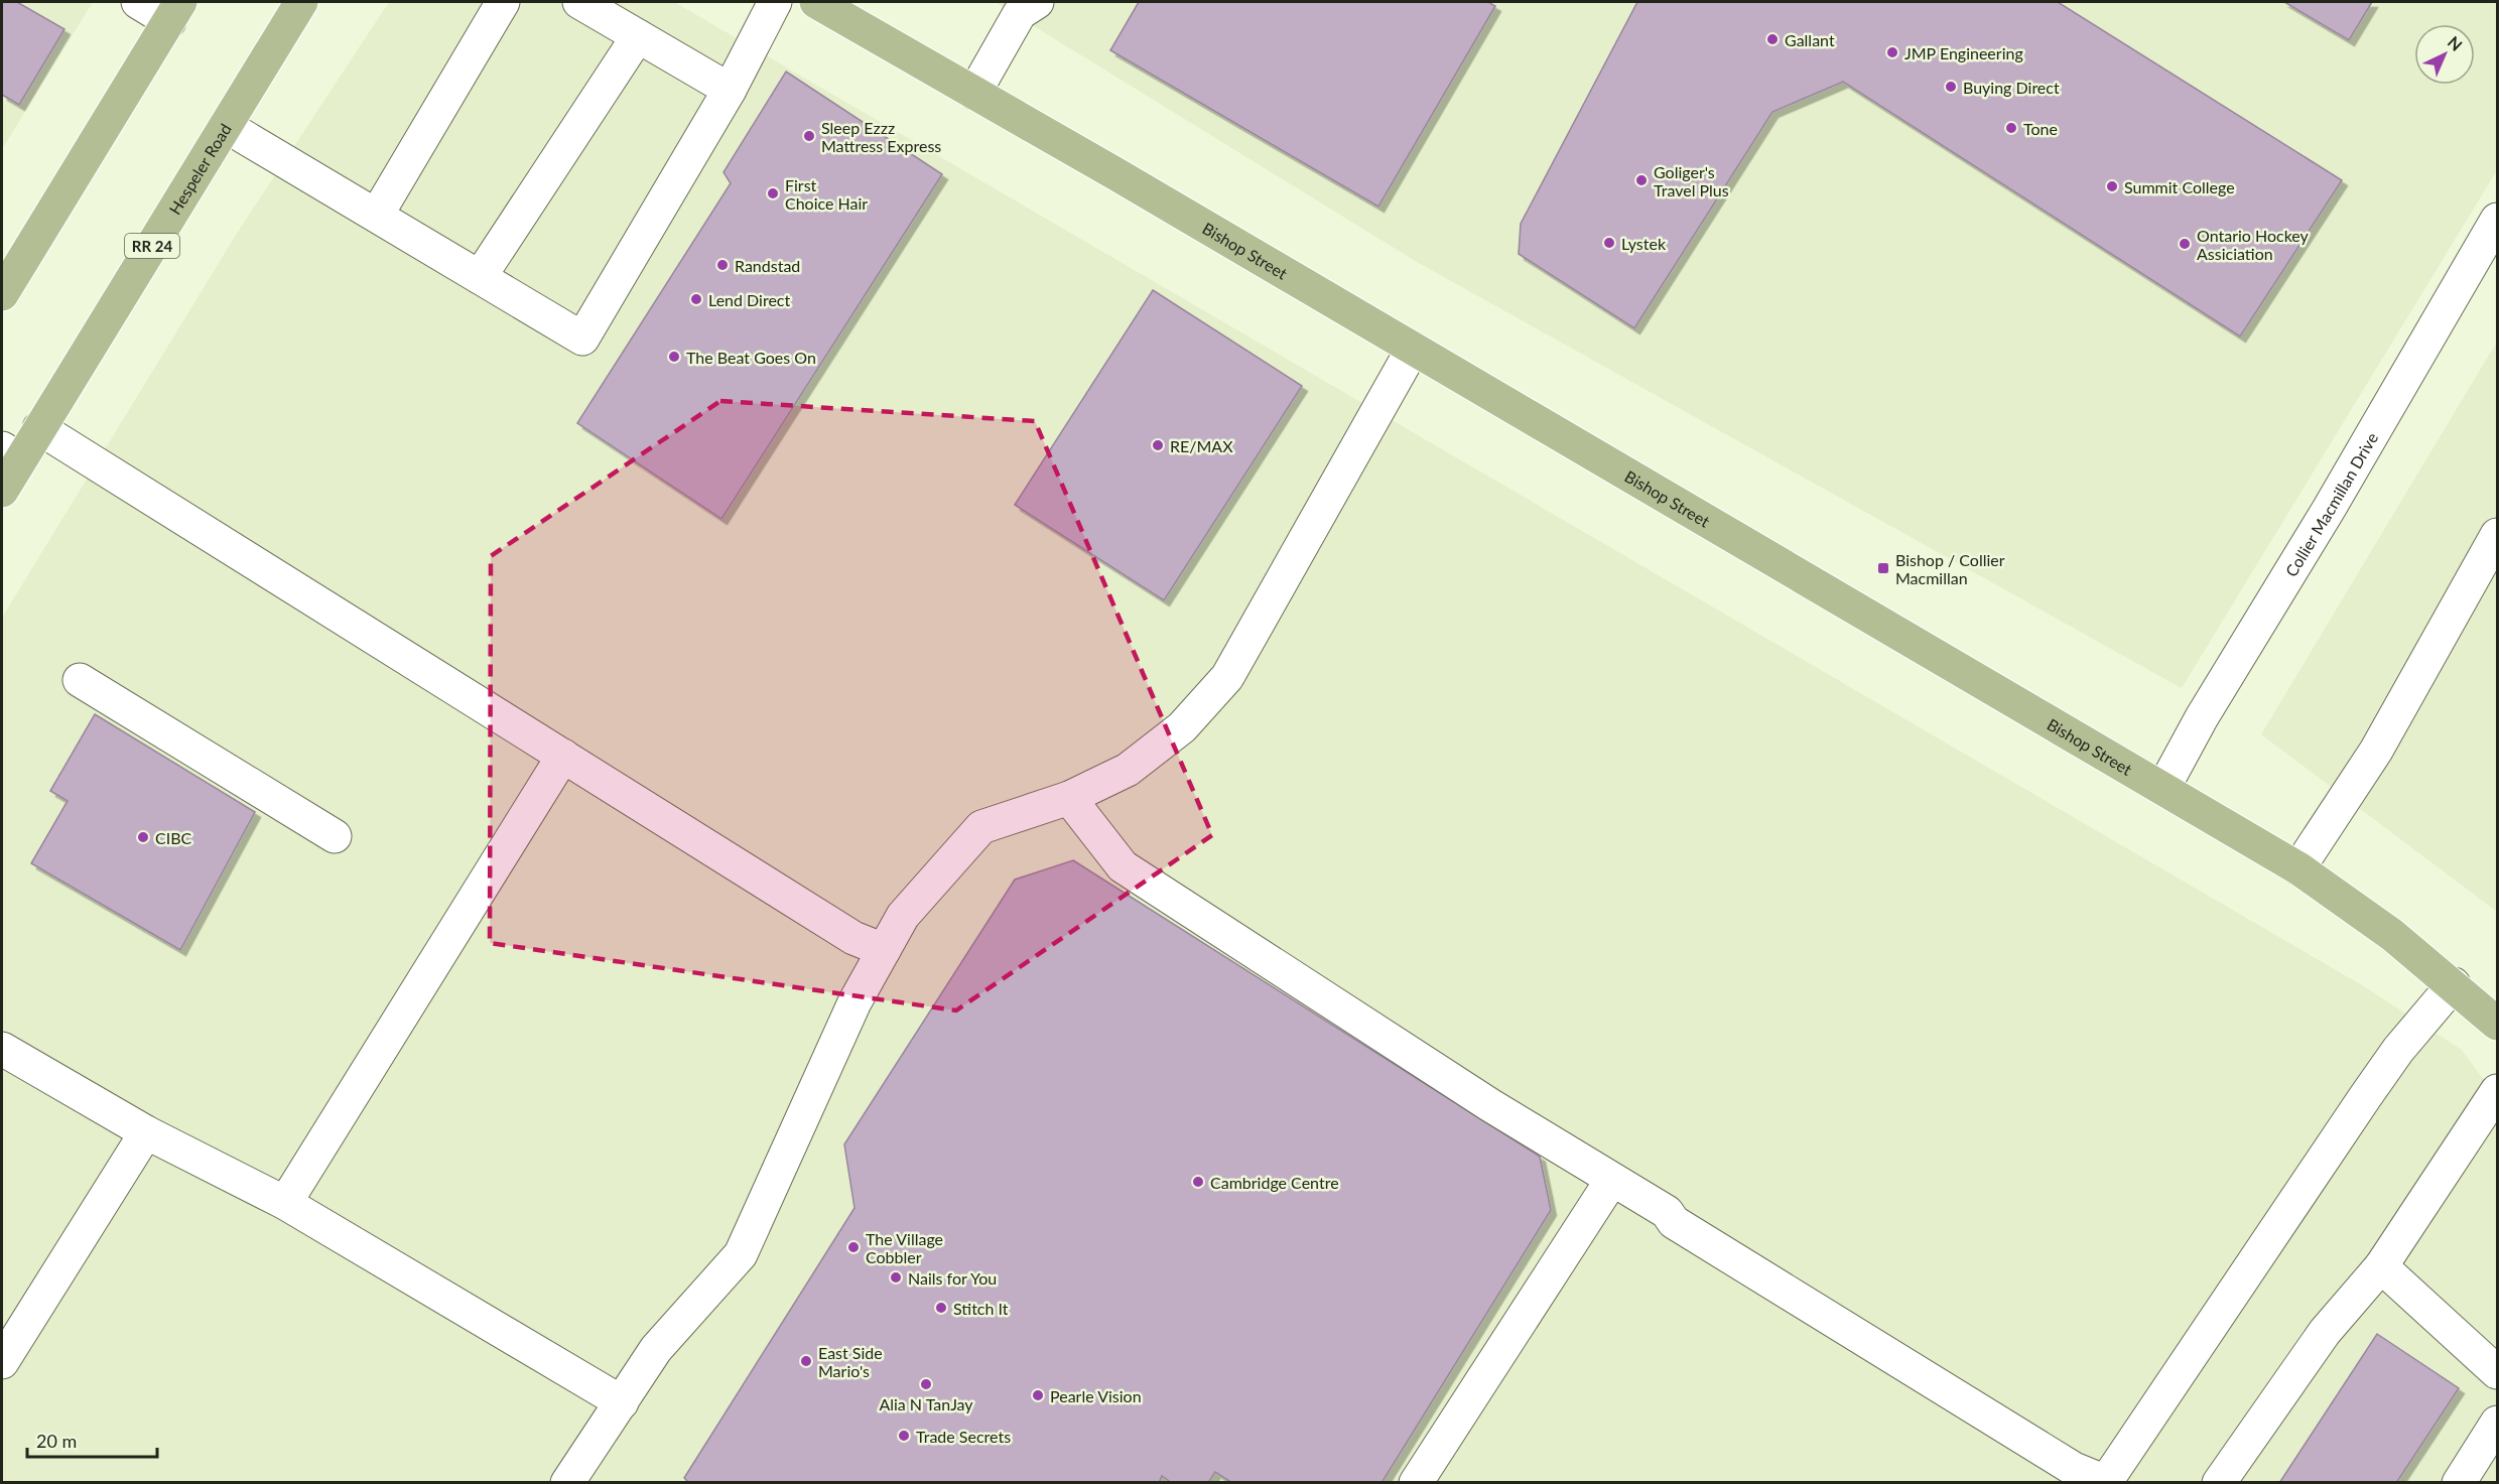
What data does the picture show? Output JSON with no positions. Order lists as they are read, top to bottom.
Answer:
{
  "streets": {
    "main road": ["Hespeler Road", "RR 24", "Bishop Street"],
    "street": ["Collier Macmillan Drive"]
  },
  "crossings": [
    ["Bishop Street", "Collier Macmillan Drive"]
  ],
  "places": {
    "other": [
      "Gallant",
      "JMP Engineering",
      "Buying Direct",
      "Tone",
      "Sleep Ezzz Mattress Express",
      "Goliger's Travel Plus",
      "Summit College",
      "First Choice Hair",
      "Lystek",
      "Ontario Hockey Assiciation",
      "Randstad",
      "Lend Direct",
      "The Beat Goes On",
      "RE/MAX",
      "CIBC",
      "Cambridge Centre",
      "The Village Cobbler",
      "Nails for You",
      "Stitch It",
      "East Side Mario's",
      "Alia N TanJay",
      "Pearle Vision",
      "Trade Secrets"
    ],
    "transit": ["Bishop / Collier Macmillan"]
  },
  "scale_bar": "20 m",
  "north": "top right"
}
